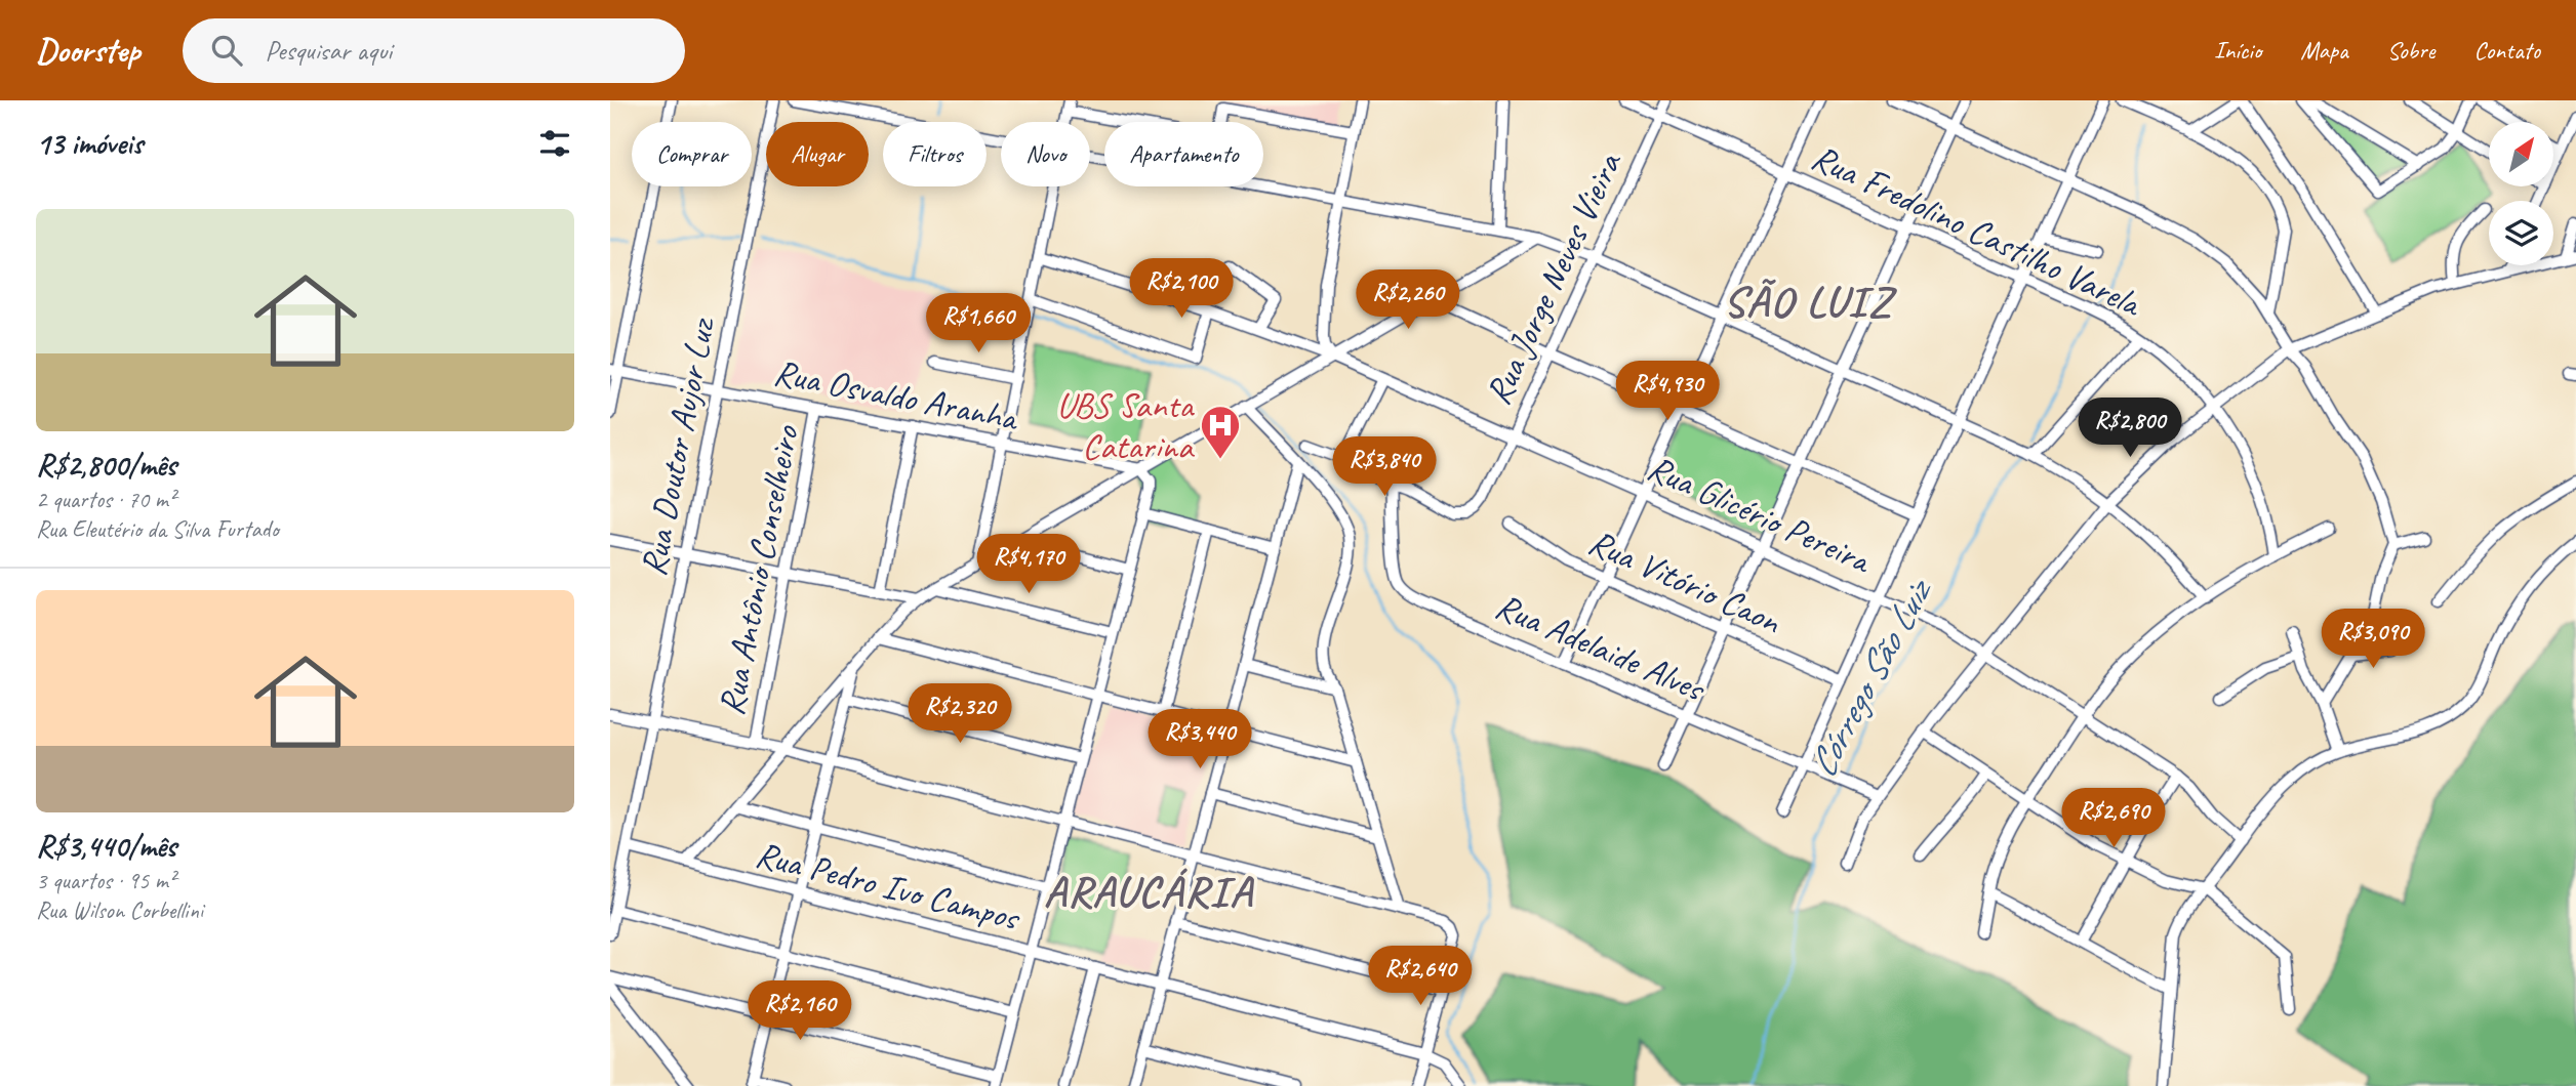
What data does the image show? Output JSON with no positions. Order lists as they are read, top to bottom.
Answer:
{
  "streets": {
    "street": [
      "Rua Fredolino Castilho Varela",
      "Rua Jorge Neves Vieira",
      "Rua Osvaldo Aranha",
      "Rua Doutor Aujor Luz",
      "Rua Glicério Pereira",
      "Rua Antônio Conselheiro",
      "Rua Vitório Caon",
      "Rua Adelaide Alves",
      "Rua Pedro Ivo Campos"
    ]
  },
  "crossings": [
    ["Rua Fredolino Castilho Varela", "Rua Jorge Neves Vieira"],
    ["Rua Jorge Neves Vieira", "Rua Glicério Pereira"],
    ["Rua Jorge Neves Vieira", "Rua Adelaide Alves"],
    ["Rua Osvaldo Aranha", "Rua Doutor Aujor Luz"],
    ["Rua Osvaldo Aranha", "Rua Antônio Conselheiro"],
    ["Rua Doutor Aujor Luz", "Rua Pedro Ivo Campos"]
  ],
  "districts": ["SÃO LUIZ", "ARAUCÁRIA"],
  "water": ["Córrego São Luiz"],
  "places": {
    "hospital": ["UBS Santa Catarina"]
  },
  "north": "top right",
  "page": {
    "header": "Doorstep",
    "search": "Pesquisar aqui",
    "nav": [
      "Início",
      "Mapa",
      "Sobre",
      "Contato"
    ],
    "heading": "13 imóveis",
    "chip": [
      "Comprar",
      "Alugar",
      "Filtros",
      "Novo",
      "Apartamento"
    ],
    "list": [
      {
        "name": "R$2,800/mês",
        "note": "2 quartos · 70 m² · Rua Eleutério da Silva Furtado"
      },
      {
        "name": "R$3,440/mês",
        "note": "3 quartos · 95 m² · Rua Wilson Corbellini"
      }
    ],
    "price": [
      "R$2,100",
      "R$2,260",
      "R$1,660",
      "R$4,930",
      "R$2,800",
      "R$3,840",
      "R$4,170",
      "R$3,090",
      "R$2,320",
      "R$3,440",
      "R$2,690",
      "R$2,640",
      "R$2,160"
    ]
  }
}
